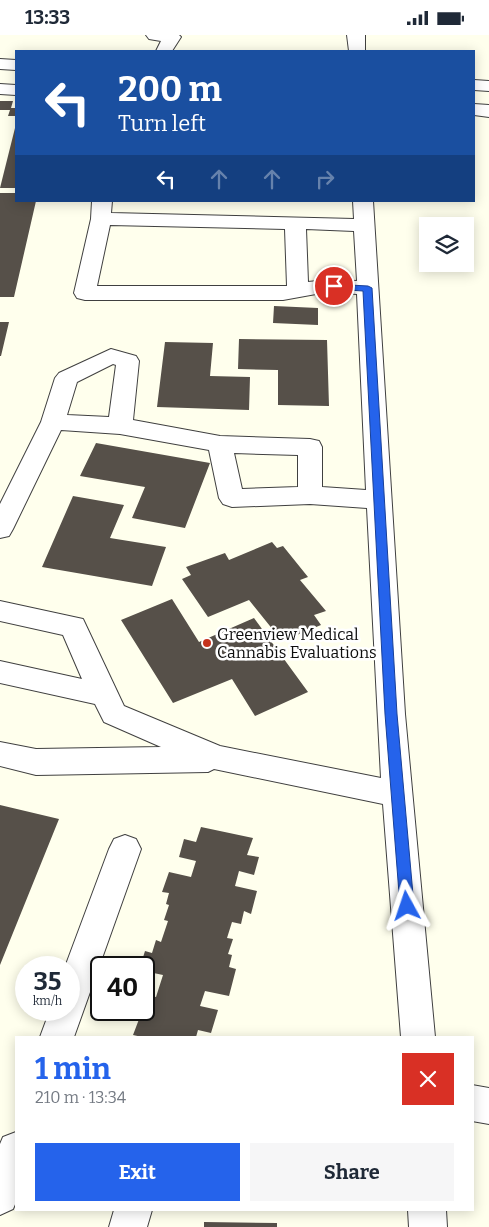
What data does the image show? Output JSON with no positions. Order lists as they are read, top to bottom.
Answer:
{
  "places": ["Greenview Medical Cannabis Evaluations"],
  "page": {
    "status": "13:33",
    "turn": ["200 m", "Turn left"],
    "speed": "35 km/h",
    "limit": "40",
    "heading": ["1 min", "210 m · 13:34"],
    "buttons": ["Exit", "Share"]
  }
}
